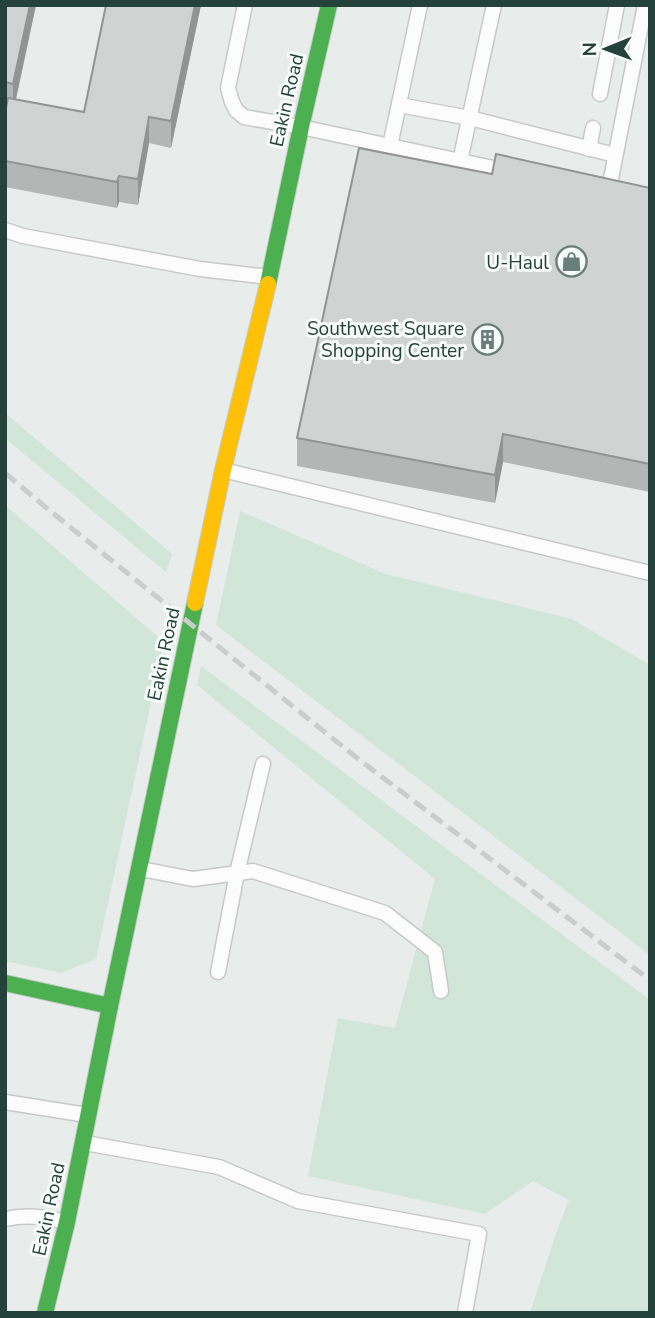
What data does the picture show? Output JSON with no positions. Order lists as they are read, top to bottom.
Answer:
{
  "streets": {
    "street": ["Eakin Road"]
  },
  "places": {
    "shop": ["U-Haul"],
    "building": ["Southwest Square Shopping Center"]
  },
  "north": "left"
}
